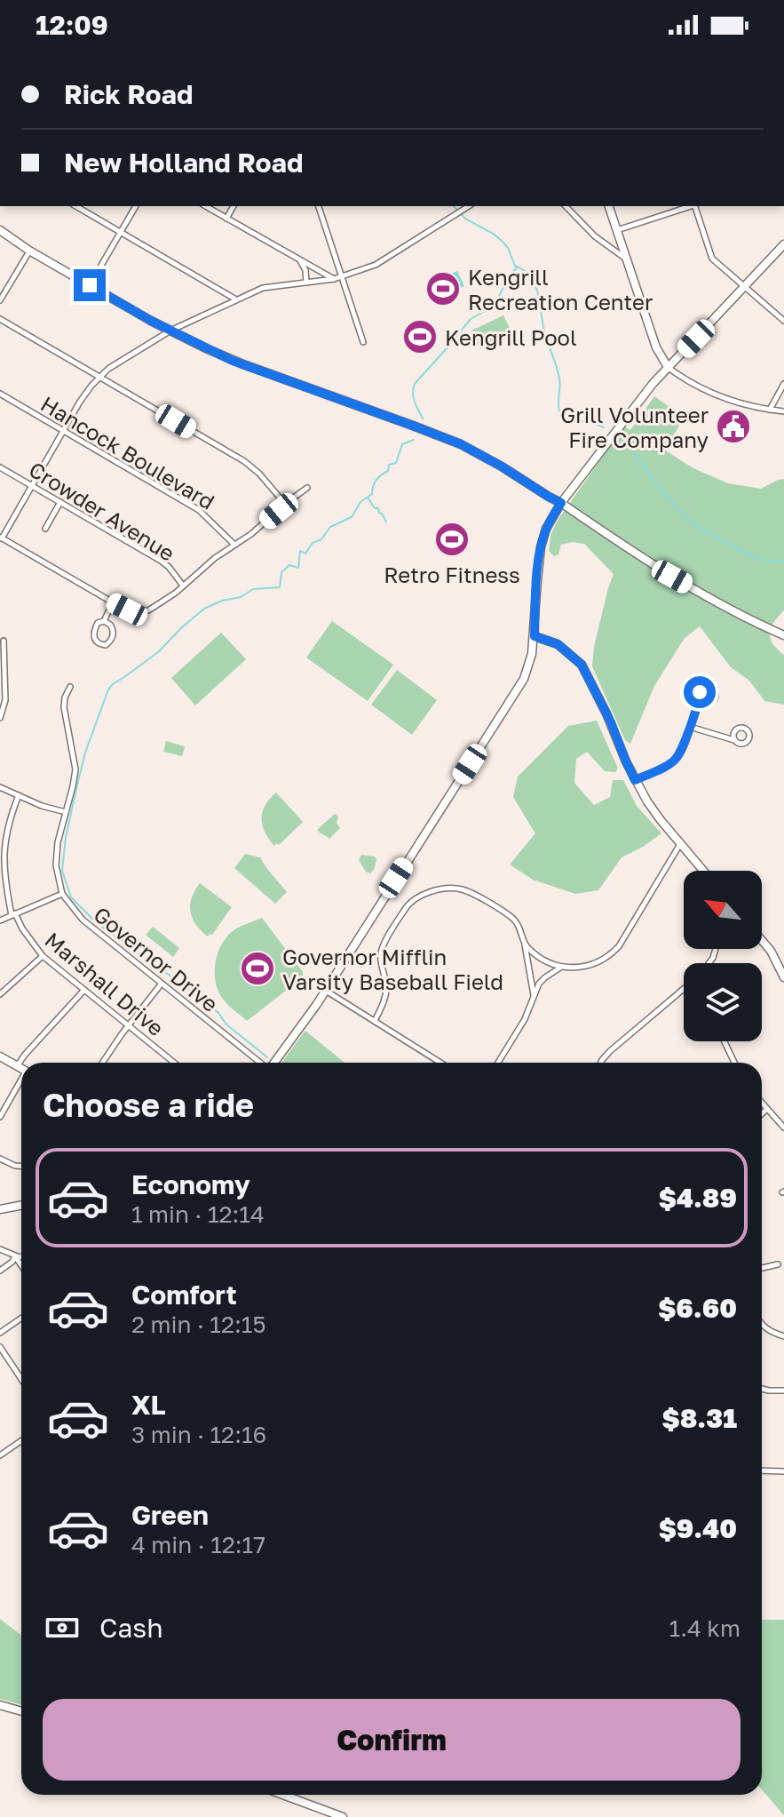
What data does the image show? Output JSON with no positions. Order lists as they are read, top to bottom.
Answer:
{
  "streets": {
    "street": [
      "Hancock Boulevard",
      "Crowder Avenue",
      "Governor Drive",
      "Marshall Drive"
    ]
  },
  "places": {
    "sports": [
      "Kengrill Recreation Center",
      "Kengrill Pool",
      "Retro Fitness",
      "Governor Mifflin Varsity Baseball Field"
    ],
    "public building": ["Grill Volunteer Fire Company"]
  },
  "north": "top left",
  "page": {
    "status": "12:09",
    "banner": ["Rick Road", "New Holland Road"],
    "heading": "Choose a ride",
    "list": [
      {
        "name": "Economy",
        "note": "1 min · 12:14",
        "value": "$4.89"
      },
      {
        "name": "Comfort",
        "note": "2 min · 12:15",
        "value": "$6.60"
      },
      {
        "name": "XL",
        "note": "3 min · 12:16",
        "value": "$8.31"
      },
      {
        "name": "Green",
        "note": "4 min · 12:17",
        "value": "$9.40"
      }
    ],
    "pay": ["Cash", "1.4 km"],
    "buttons": "Confirm"
  }
}
